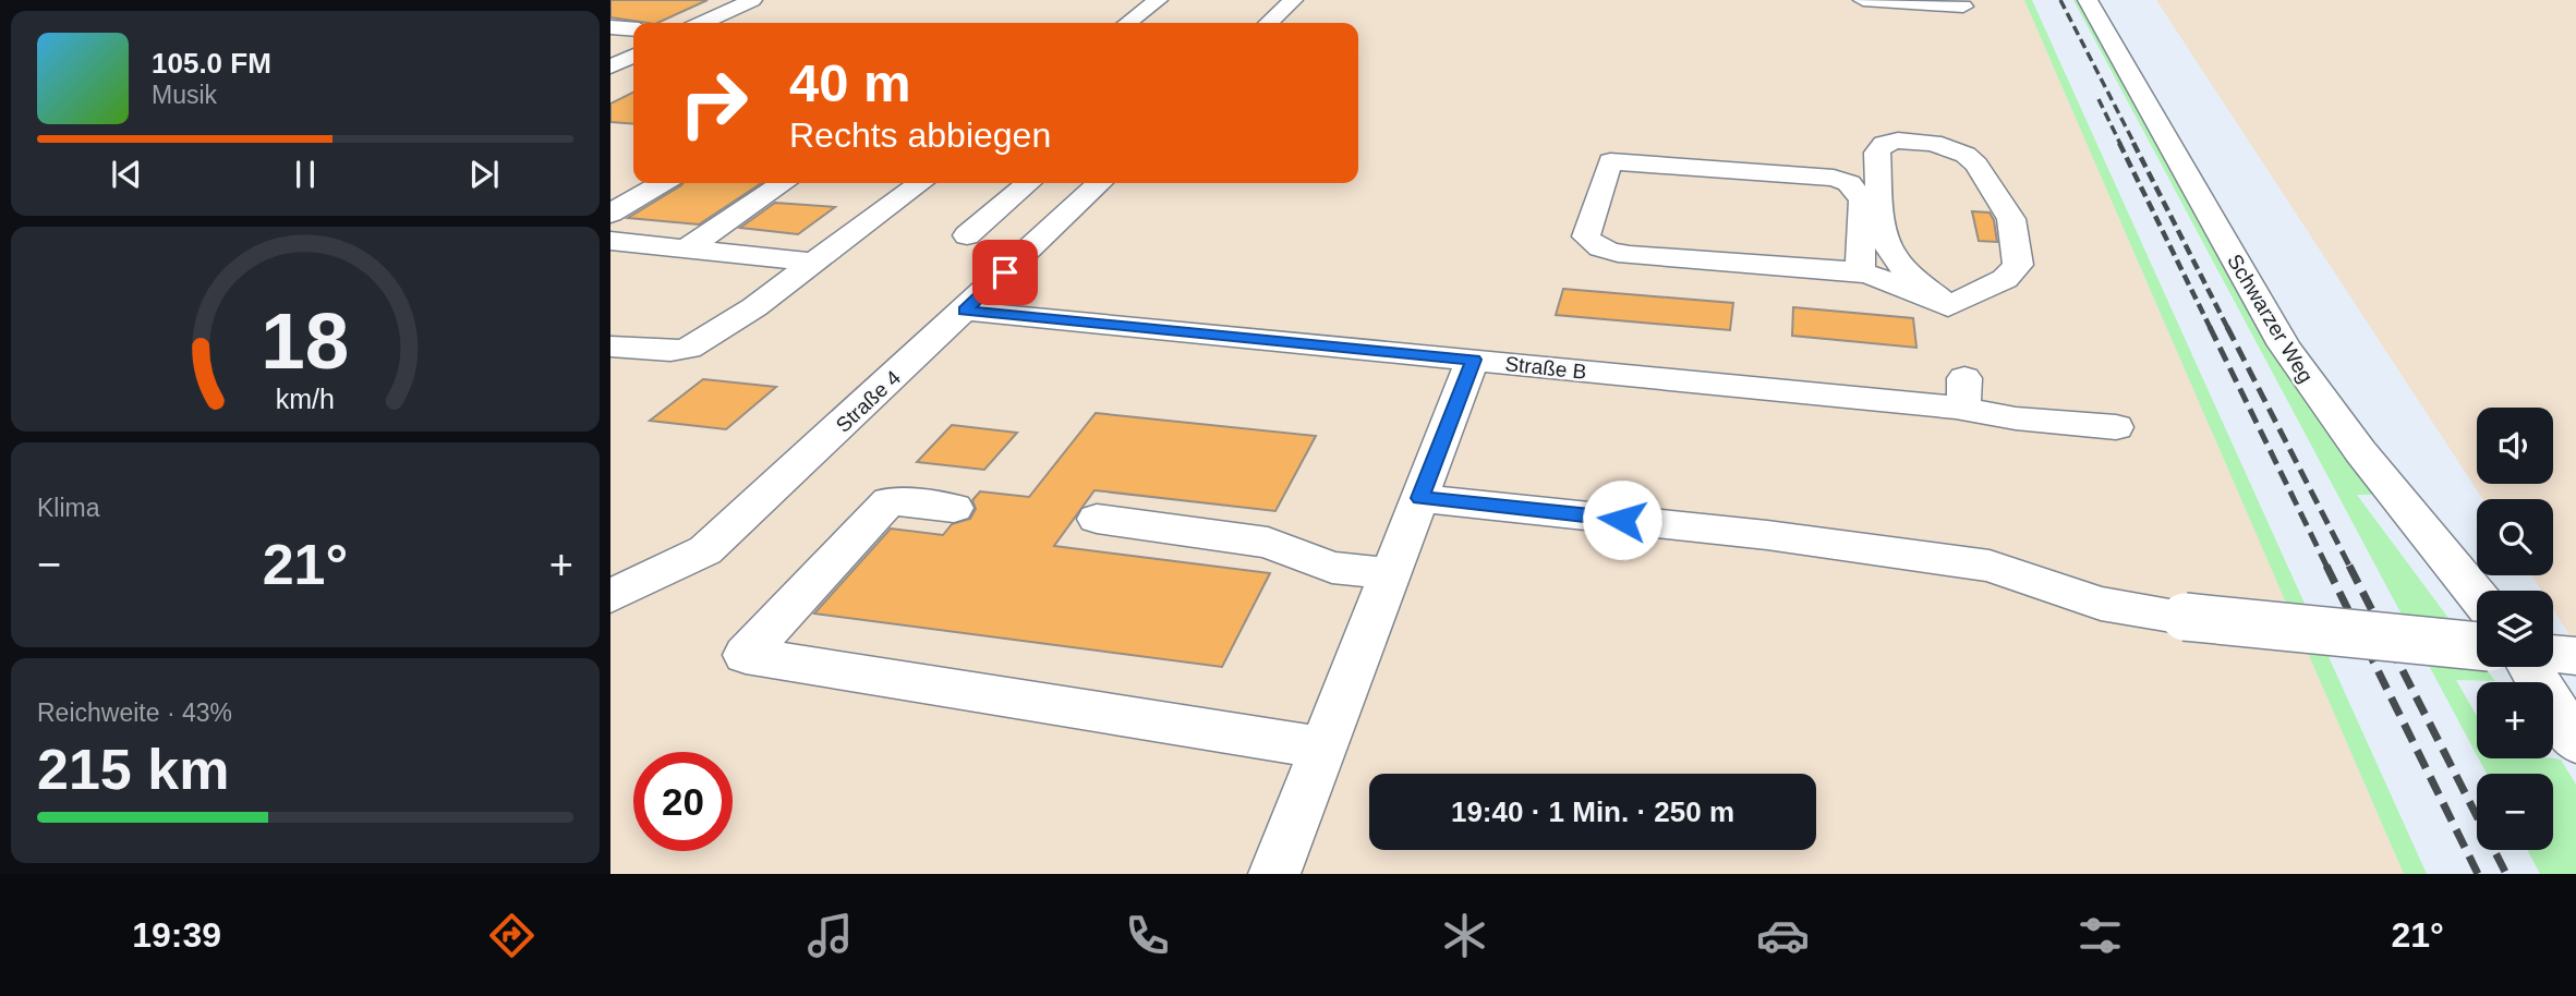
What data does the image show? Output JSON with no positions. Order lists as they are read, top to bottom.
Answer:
{
  "streets": {
    "street": ["Schwarzer Weg", "Straße B", "Straße 4"]
  },
  "crossings": [
    ["Straße B", "Straße 4"]
  ],
  "page": {
    "turn": ["40 m", "Rechts abbiegen"],
    "song": ["105.0 FM", "Musik"],
    "map_buttons": ["+", "−"],
    "tile": [
      "Klima",
      ["Reichweite · 43%", "215 km"]
    ],
    "heat": ["−", "21°", "+"],
    "limit": "20",
    "trip": "19:40 · 1 Min. · 250 m",
    "tabs": ["19:39", "21°"],
    "gauge": ["18", "km/h"]
  }
}
